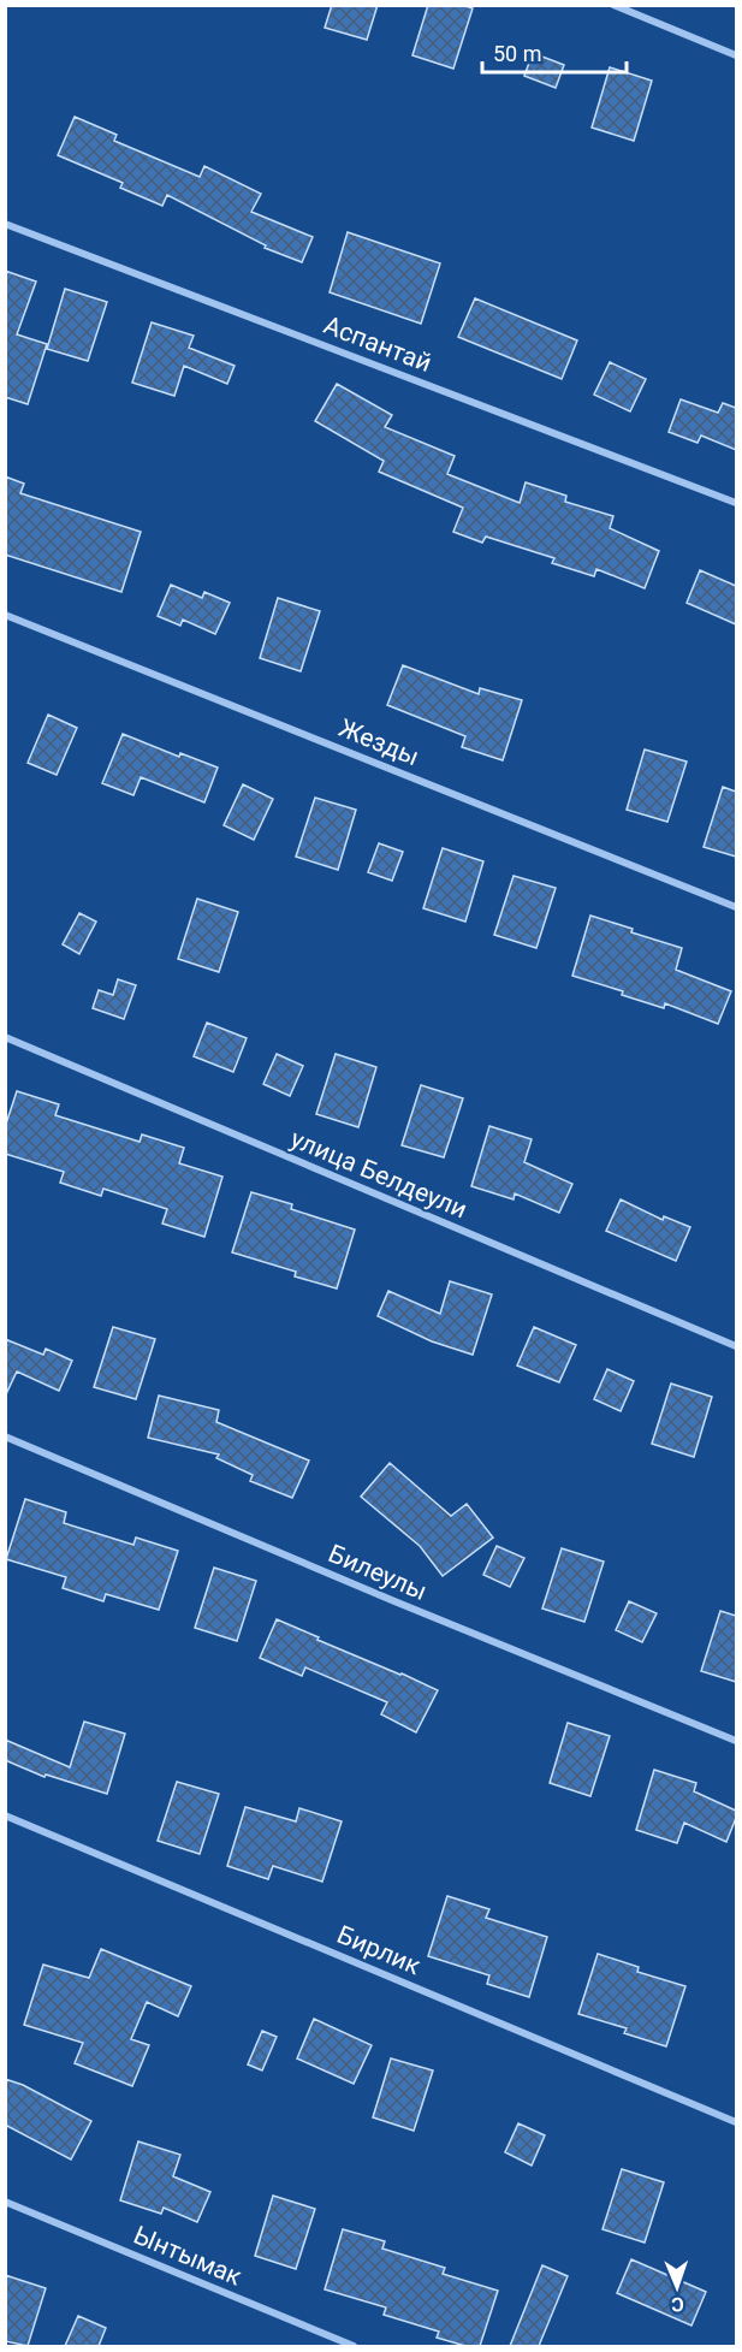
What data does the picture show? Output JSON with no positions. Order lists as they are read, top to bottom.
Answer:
{
  "streets": {
    "street": [
      "Аспантай",
      "Жезды",
      "улица Белдеули",
      "Билеулы",
      "Бирлик",
      "Ынтымак"
    ]
  },
  "scale_bar": "50 m",
  "north": "bottom"
}
